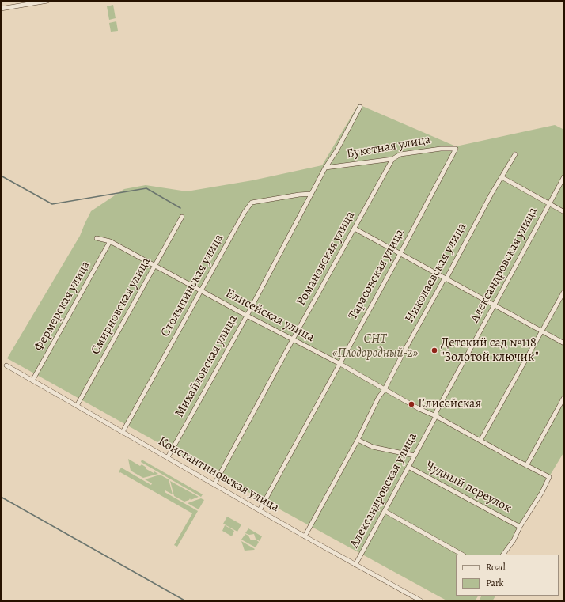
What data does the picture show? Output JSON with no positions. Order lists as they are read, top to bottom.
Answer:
{
  "streets": {
    "street": [
      "Букетная улица",
      "Романовская улица",
      "Александровская улица",
      "Николаевская улица",
      "Тарасовская улица",
      "Столыпинская улица",
      "Фермерская улица",
      "Смирновская улица",
      "Елисейская улица",
      "Михайловская улица",
      "Константиновская улица",
      "Чудный переулок"
    ]
  },
  "crossings": [
    ["Букетная улица", "Романовская улица"],
    ["Букетная улица", "Тарасовская улица"],
    ["Букетная улица", "Михайловская улица"],
    ["Романовская улица", "Елисейская улица"],
    ["Романовская улица", "Константиновская улица"],
    ["Александровская улица", "Елисейская улица"],
    ["Александровская улица", "Константиновская улица"],
    ["Александровская улица", "Чудный переулок"],
    ["Николаевская улица", "Елисейская улица"],
    ["Николаевская улица", "Константиновская улица"],
    ["Николаевская улица", "Чудный переулок"],
    ["Тарасовская улица", "Елисейская улица"],
    ["Тарасовская улица", "Константиновская улица"],
    ["Столыпинская улица", "Елисейская улица"],
    ["Столыпинская улица", "Михайловская улица"],
    ["Столыпинская улица", "Константиновская улица"],
    ["Фермерская улица", "Елисейская улица"],
    ["Фермерская улица", "Константиновская улица"],
    ["Смирновская улица", "Елисейская улица"],
    ["Смирновская улица", "Константиновская улица"],
    ["Елисейская улица", "Михайловская улица"],
    ["Елисейская улица", "Чудный переулок"],
    ["Михайловская улица", "Константиновская улица"]
  ],
  "parks": ["СНТ «Плодородный-2»"],
  "places": ["Детский сад №118 \"Золотой ключик\"", "Елисейская"],
  "legend": ["Road", "Park"]
}
